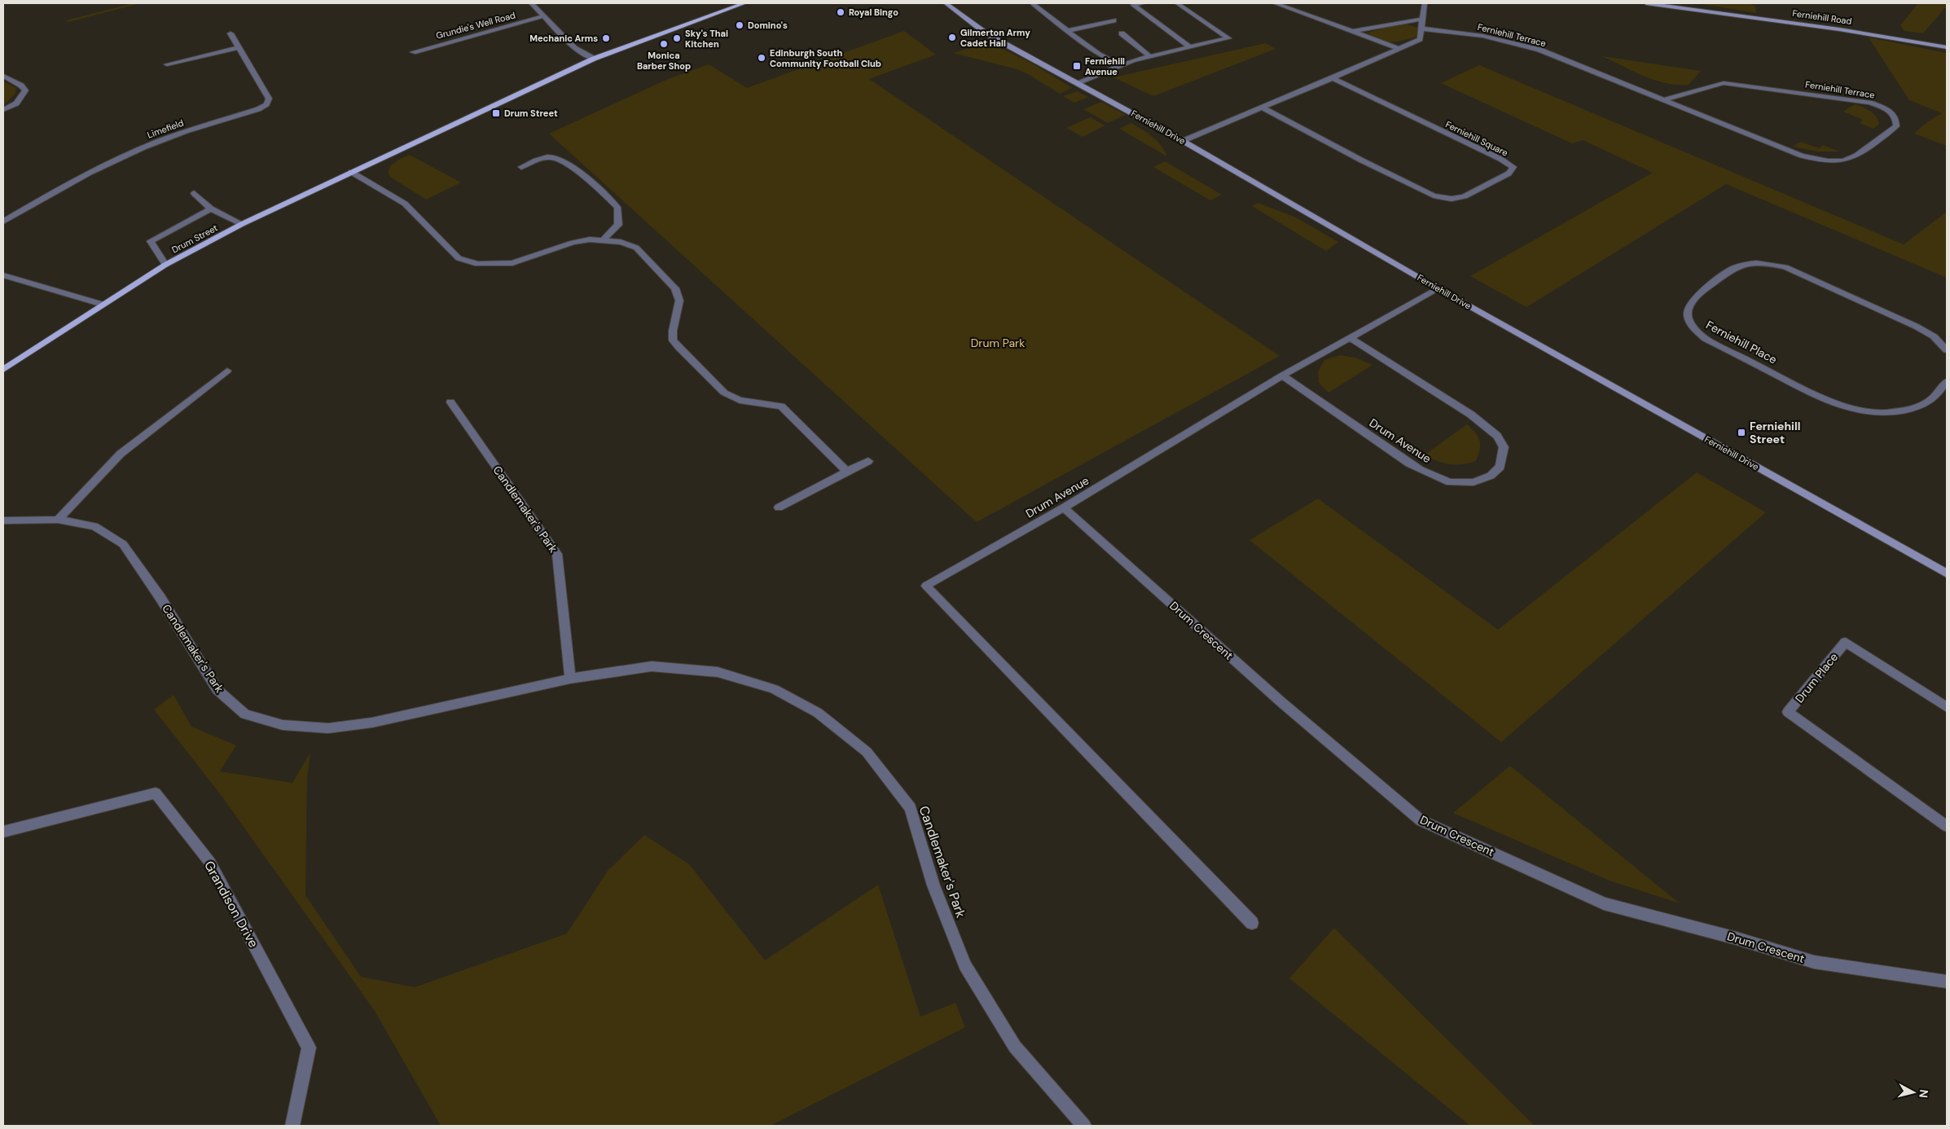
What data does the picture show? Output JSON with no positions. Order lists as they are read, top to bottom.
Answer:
{
  "streets": {
    "main road": ["Ferniehill Road", "Ferniehill Drive", "Drum Street"],
    "street": [
      "Grundie's Well Road",
      "Ferniehill Terrace",
      "Limefield",
      "Ferniehill Square",
      "Ferniehill Place",
      "Drum Avenue",
      "Candlemaker's Park",
      "Drum Crescent",
      "Drum Place",
      "Grandison Drive"
    ]
  },
  "crossings": [
    ["Ferniehill Drive", "Drum Avenue"],
    ["Drum Avenue", "Drum Crescent"]
  ],
  "parks": ["Drum Park"],
  "places": {
    "other": [
      "Royal Bingo",
      "Domino's",
      "Gilmerton Army Cadet Hall",
      "Mechanic Arms",
      "Sky's Thai Kitchen",
      "Monica Barber Shop",
      "Edinburgh South Community Football Club"
    ],
    "transit": ["Ferniehill Avenue", "Drum Street", "Ferniehill Street"]
  },
  "north": "right"
}
